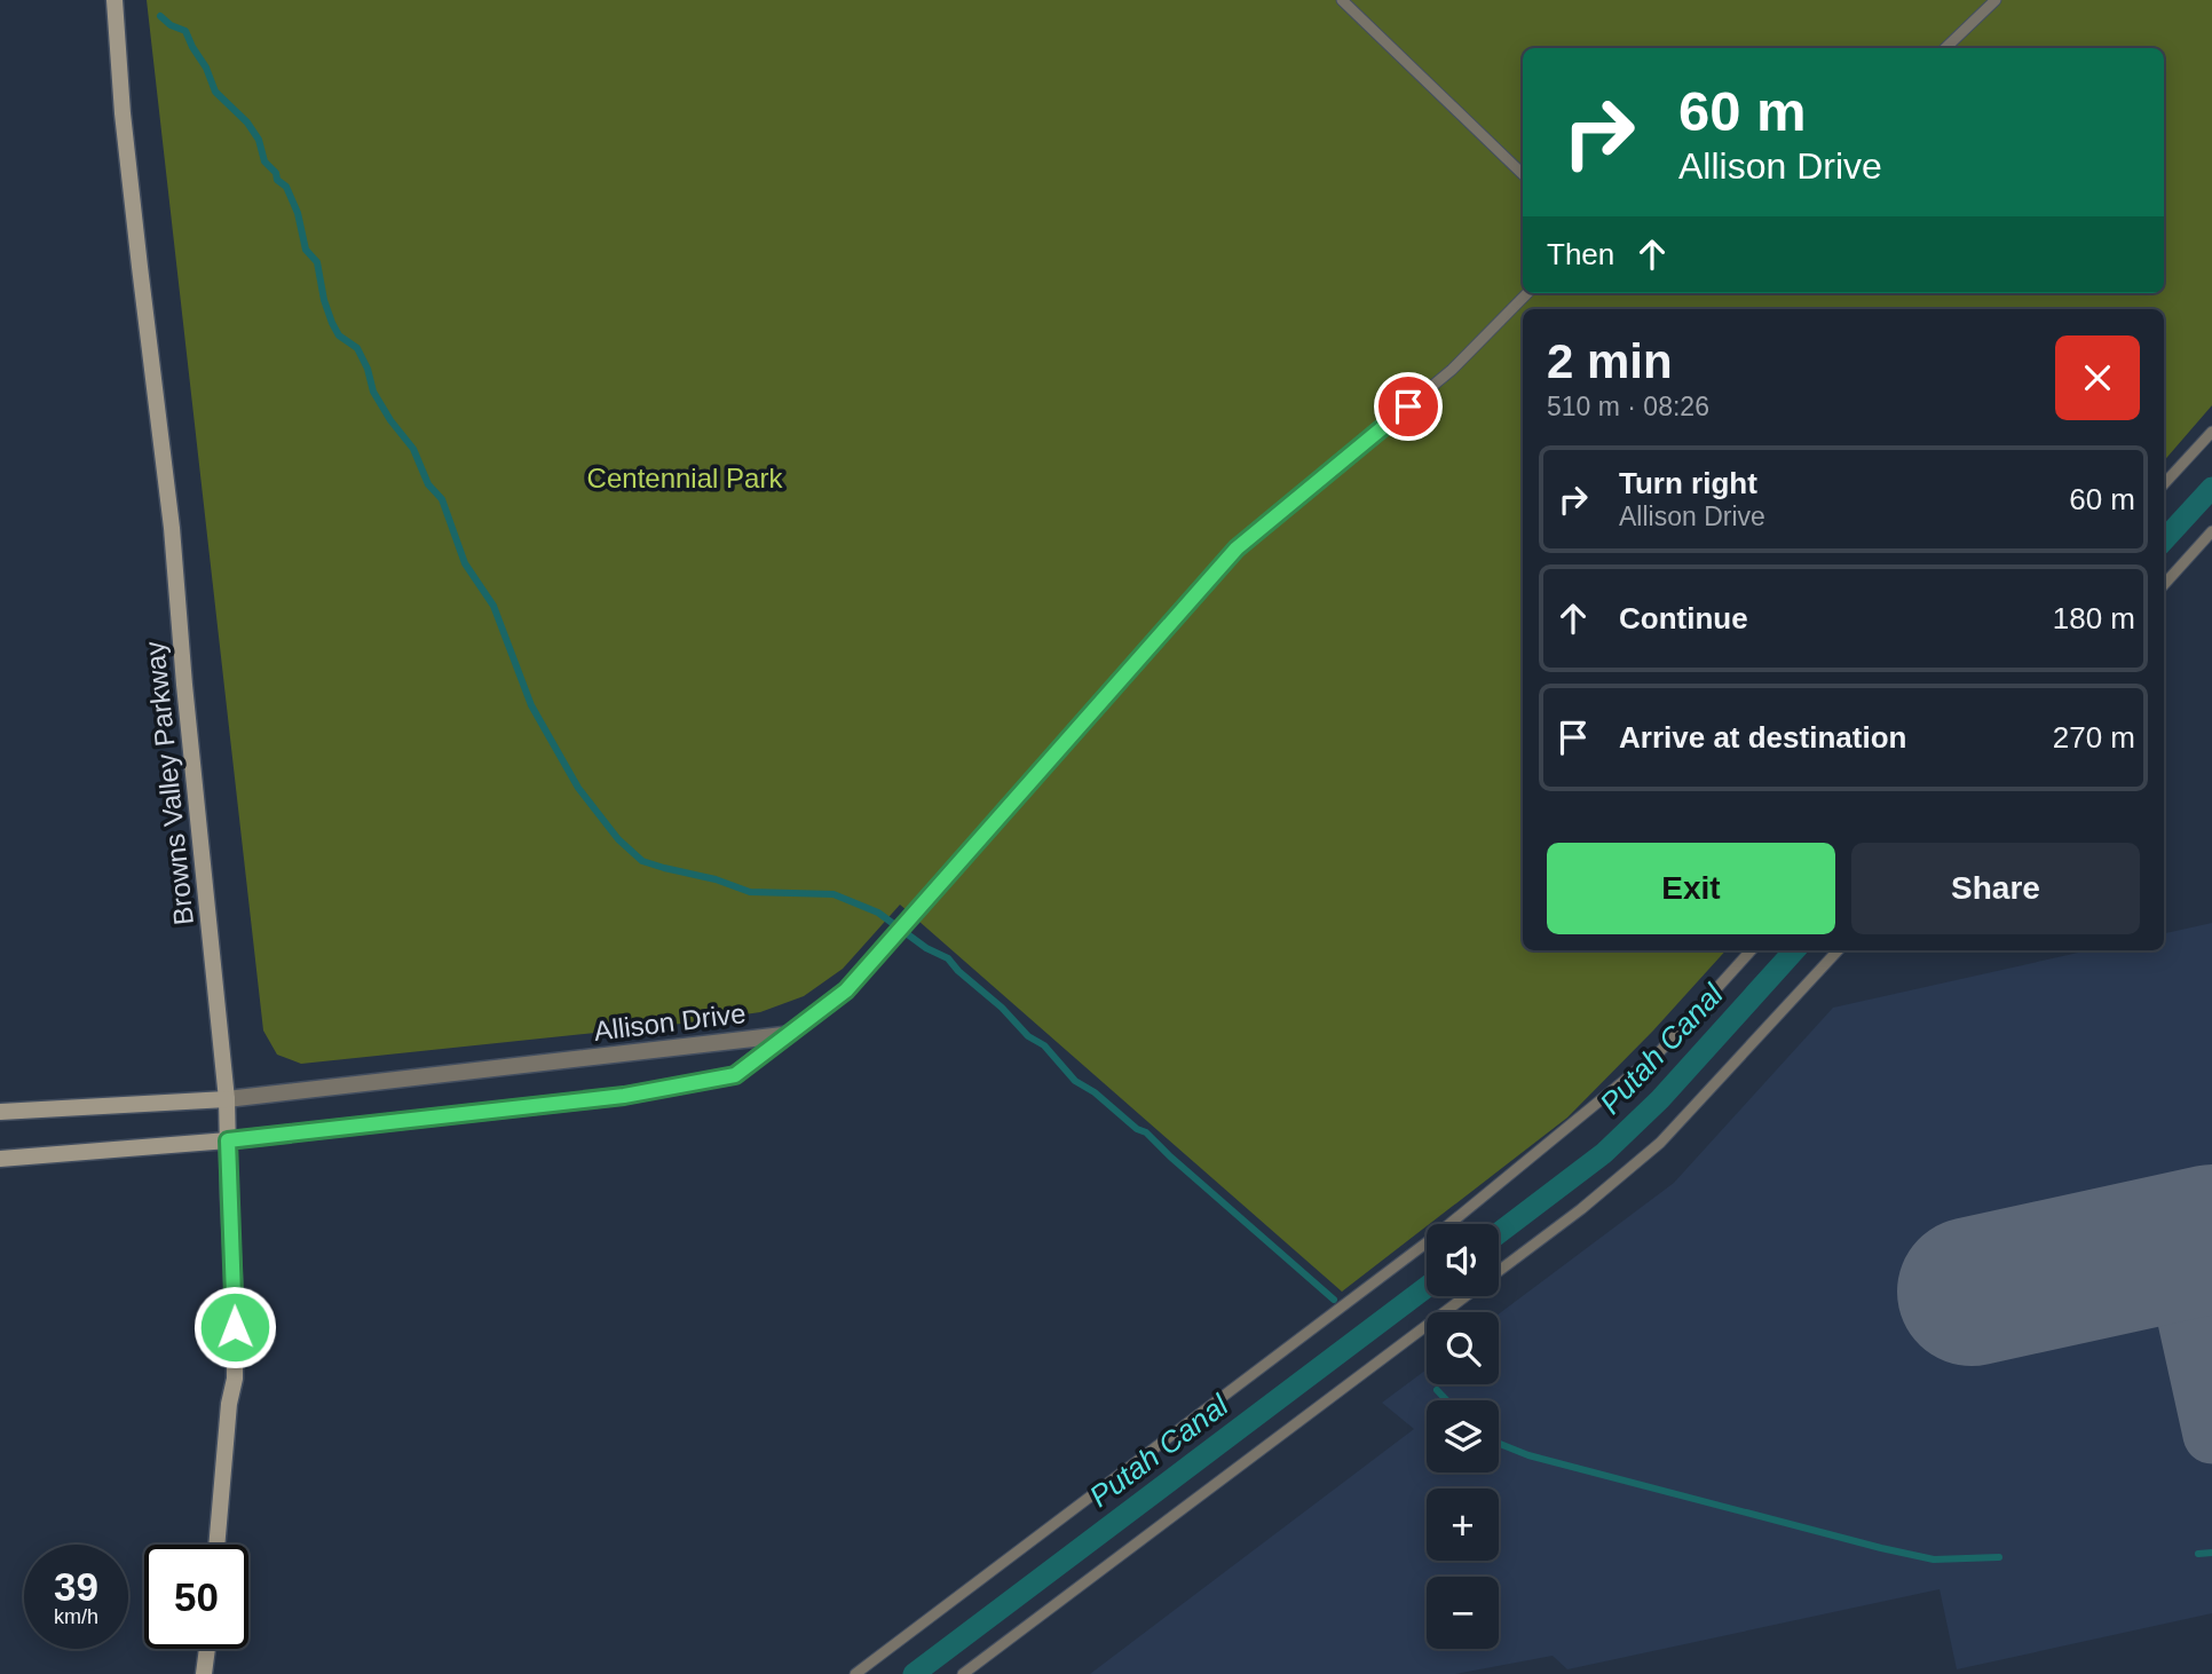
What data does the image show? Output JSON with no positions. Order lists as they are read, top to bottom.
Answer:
{
  "streets": {
    "main road": ["Browns Valley Parkway", "Allison Drive"]
  },
  "crossings": [
    ["Browns Valley Parkway", "Allison Drive"]
  ],
  "water": ["Putah Canal"],
  "parks": ["Centennial Park"],
  "page": {
    "turn": ["60 m", "Allison Drive"],
    "then": "Then",
    "heading": ["2 min", "510 m · 08:26"],
    "list": [
      {
        "name": "Turn right",
        "note": "Allison Drive",
        "value": "60 m"
      },
      {
        "name": "Continue",
        "value": "180 m"
      },
      {
        "name": "Arrive at destination",
        "value": "270 m"
      }
    ],
    "buttons": ["Exit", "Share"],
    "map_buttons": ["+", "−"],
    "speed": "39 km/h",
    "limit": "50"
  }
}
